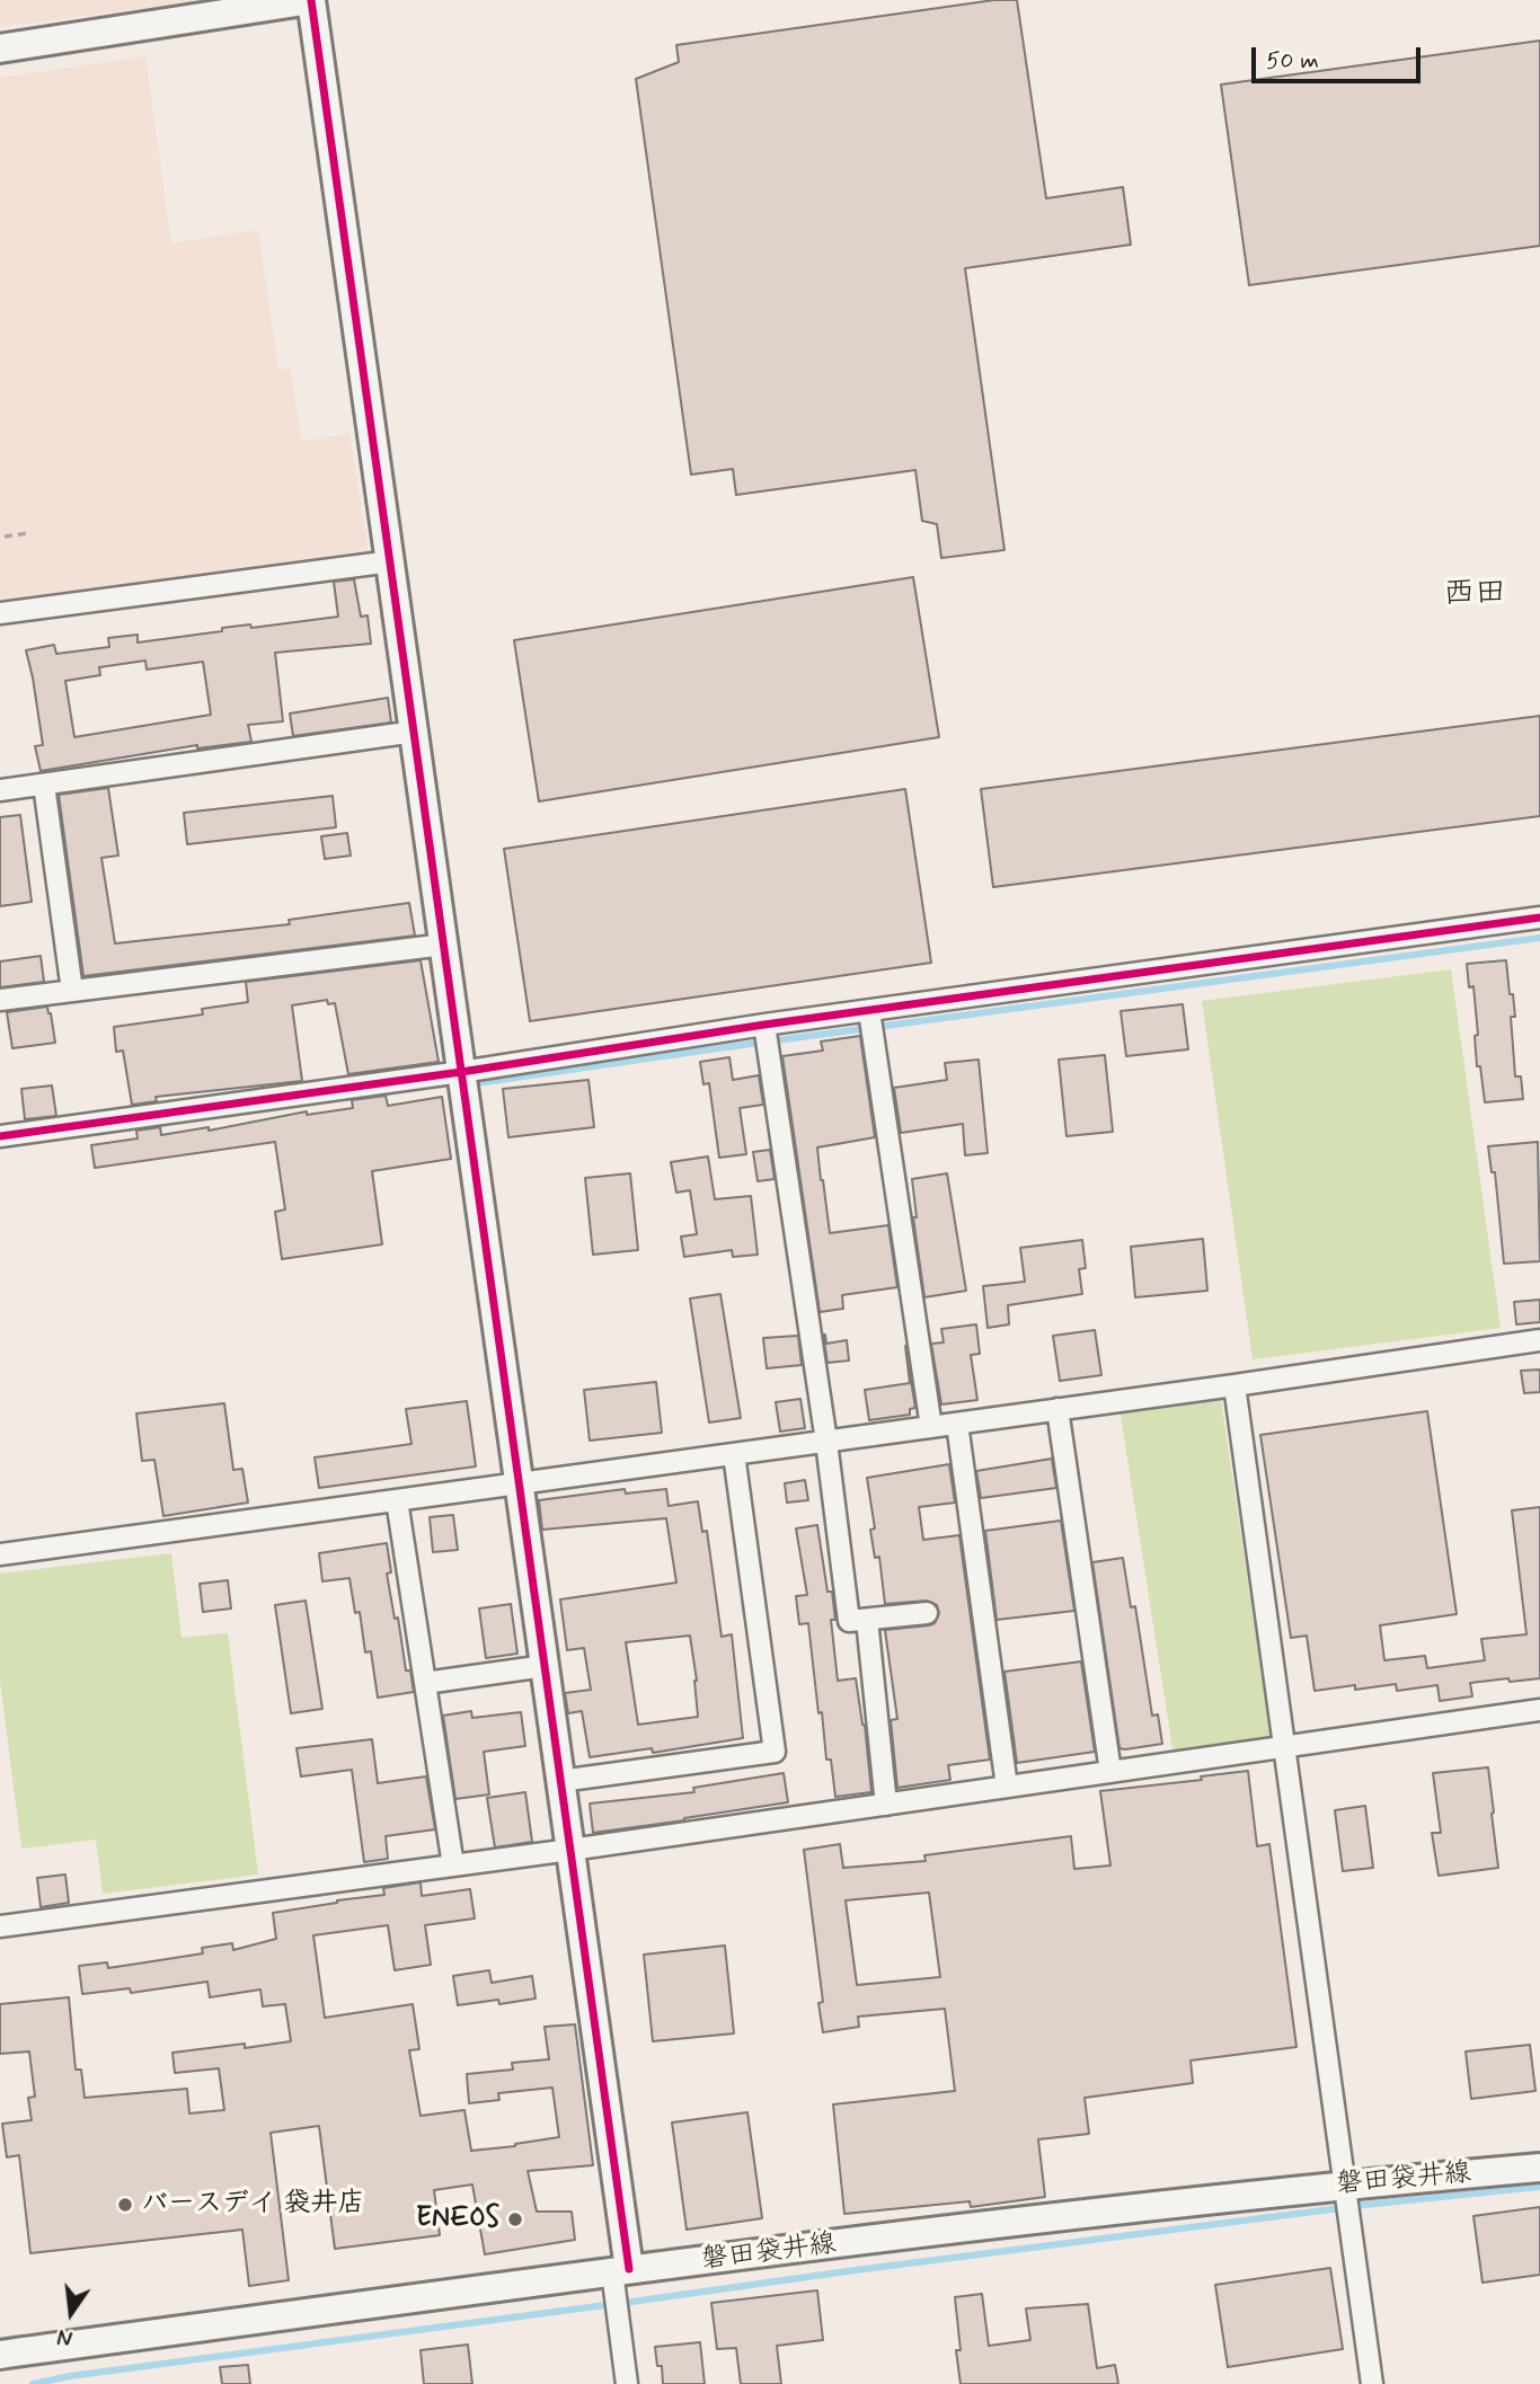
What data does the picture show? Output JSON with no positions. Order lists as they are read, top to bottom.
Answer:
{
  "streets": {
    "street": ["磐田袋井線"]
  },
  "districts": ["西田"],
  "places": ["バースデイ 袋井店", "ENEOS"],
  "scale_bar": "50 m",
  "north": "bottom"
}
